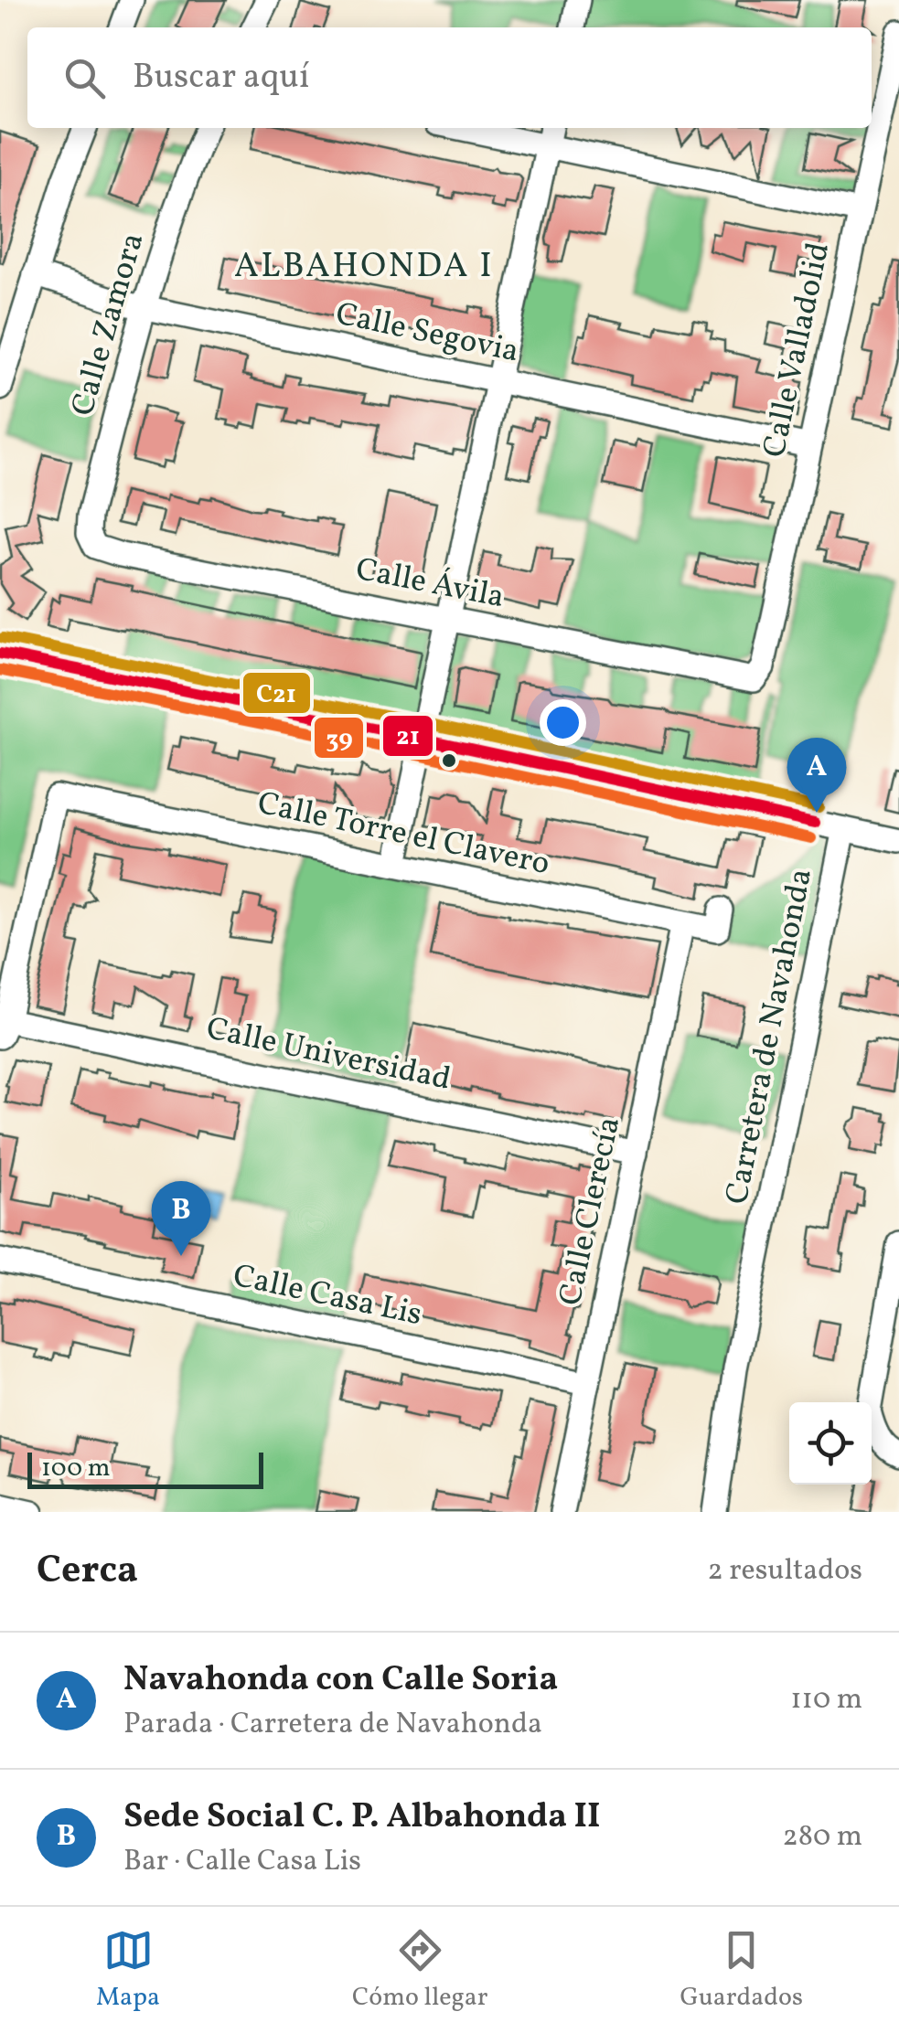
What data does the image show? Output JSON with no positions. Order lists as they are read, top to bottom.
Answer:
{
  "streets": {
    "street": [
      "Calle Zamora",
      "Calle Segovia",
      "Calle Valladolid",
      "Calle Ávila",
      "Calle Torre el Clavero",
      "Carretera de Navahonda",
      "Calle Universidad",
      "Calle Clerecía",
      "Calle Casa Lis"
    ]
  },
  "crossings": [
    ["Calle Zamora", "Calle Segovia"],
    ["Calle Zamora", "Calle Ávila"],
    ["Calle Segovia", "Calle Valladolid"],
    ["Calle Valladolid", "Calle Ávila"],
    ["Calle Torre el Clavero", "Calle Universidad"],
    ["Calle Torre el Clavero", "Calle Clerecía"],
    ["Calle Universidad", "Calle Clerecía"],
    ["Calle Clerecía", "Calle Casa Lis"]
  ],
  "districts": ["ALBAHONDA I"],
  "lines": ["transit line C21", "transit line 21", "transit line 39"],
  "scale_bar": "100 m",
  "page": {
    "search": "Buscar aquí",
    "pins": ["A", "B"],
    "scale": "100 m",
    "heading": ["Cerca", "2 resultados"],
    "list": [
      {
        "mark": "A",
        "name": "Navahonda con Calle Soria",
        "note": "Parada · Carretera de Navahonda",
        "value": "110 m"
      },
      {
        "mark": "B",
        "name": "Sede Social C. P. Albahonda II",
        "note": "Bar · Calle Casa Lis",
        "value": "280 m"
      }
    ],
    "nav": ["Mapa", "Cómo llegar", "Guardados"]
  }
}
